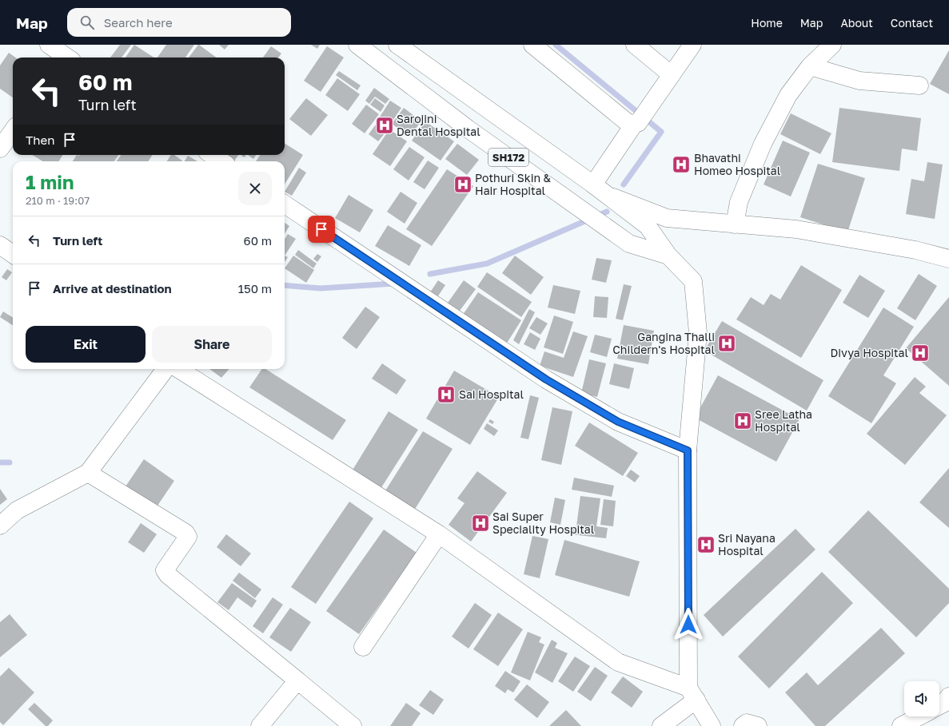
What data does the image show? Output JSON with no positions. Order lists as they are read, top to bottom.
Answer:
{
  "streets": {
    "street": ["SH172"]
  },
  "places": {
    "hospital": [
      "Sarojini Dental Hospital",
      "Bhavathi Homeo Hospital",
      "Pothuri Skin & Hair Hospital",
      "Gangina Thalli Childern's Hospital",
      "Divya Hospital",
      "Sai Hospital",
      "Sree Latha Hospital",
      "Sai Super Speciality Hospital",
      "Sri Nayana Hospital"
    ]
  },
  "page": {
    "header": "Map",
    "search": "Search here",
    "nav": [
      "Home",
      "Map",
      "About",
      "Contact"
    ],
    "turn": ["60 m", "Turn left"],
    "then": "Then",
    "heading": ["1 min", "210 m · 19:07"],
    "list": [
      {
        "name": "Turn left",
        "value": "60 m"
      },
      {
        "name": "Arrive at destination",
        "value": "150 m"
      }
    ],
    "buttons": ["Exit", "Share"]
  }
}
